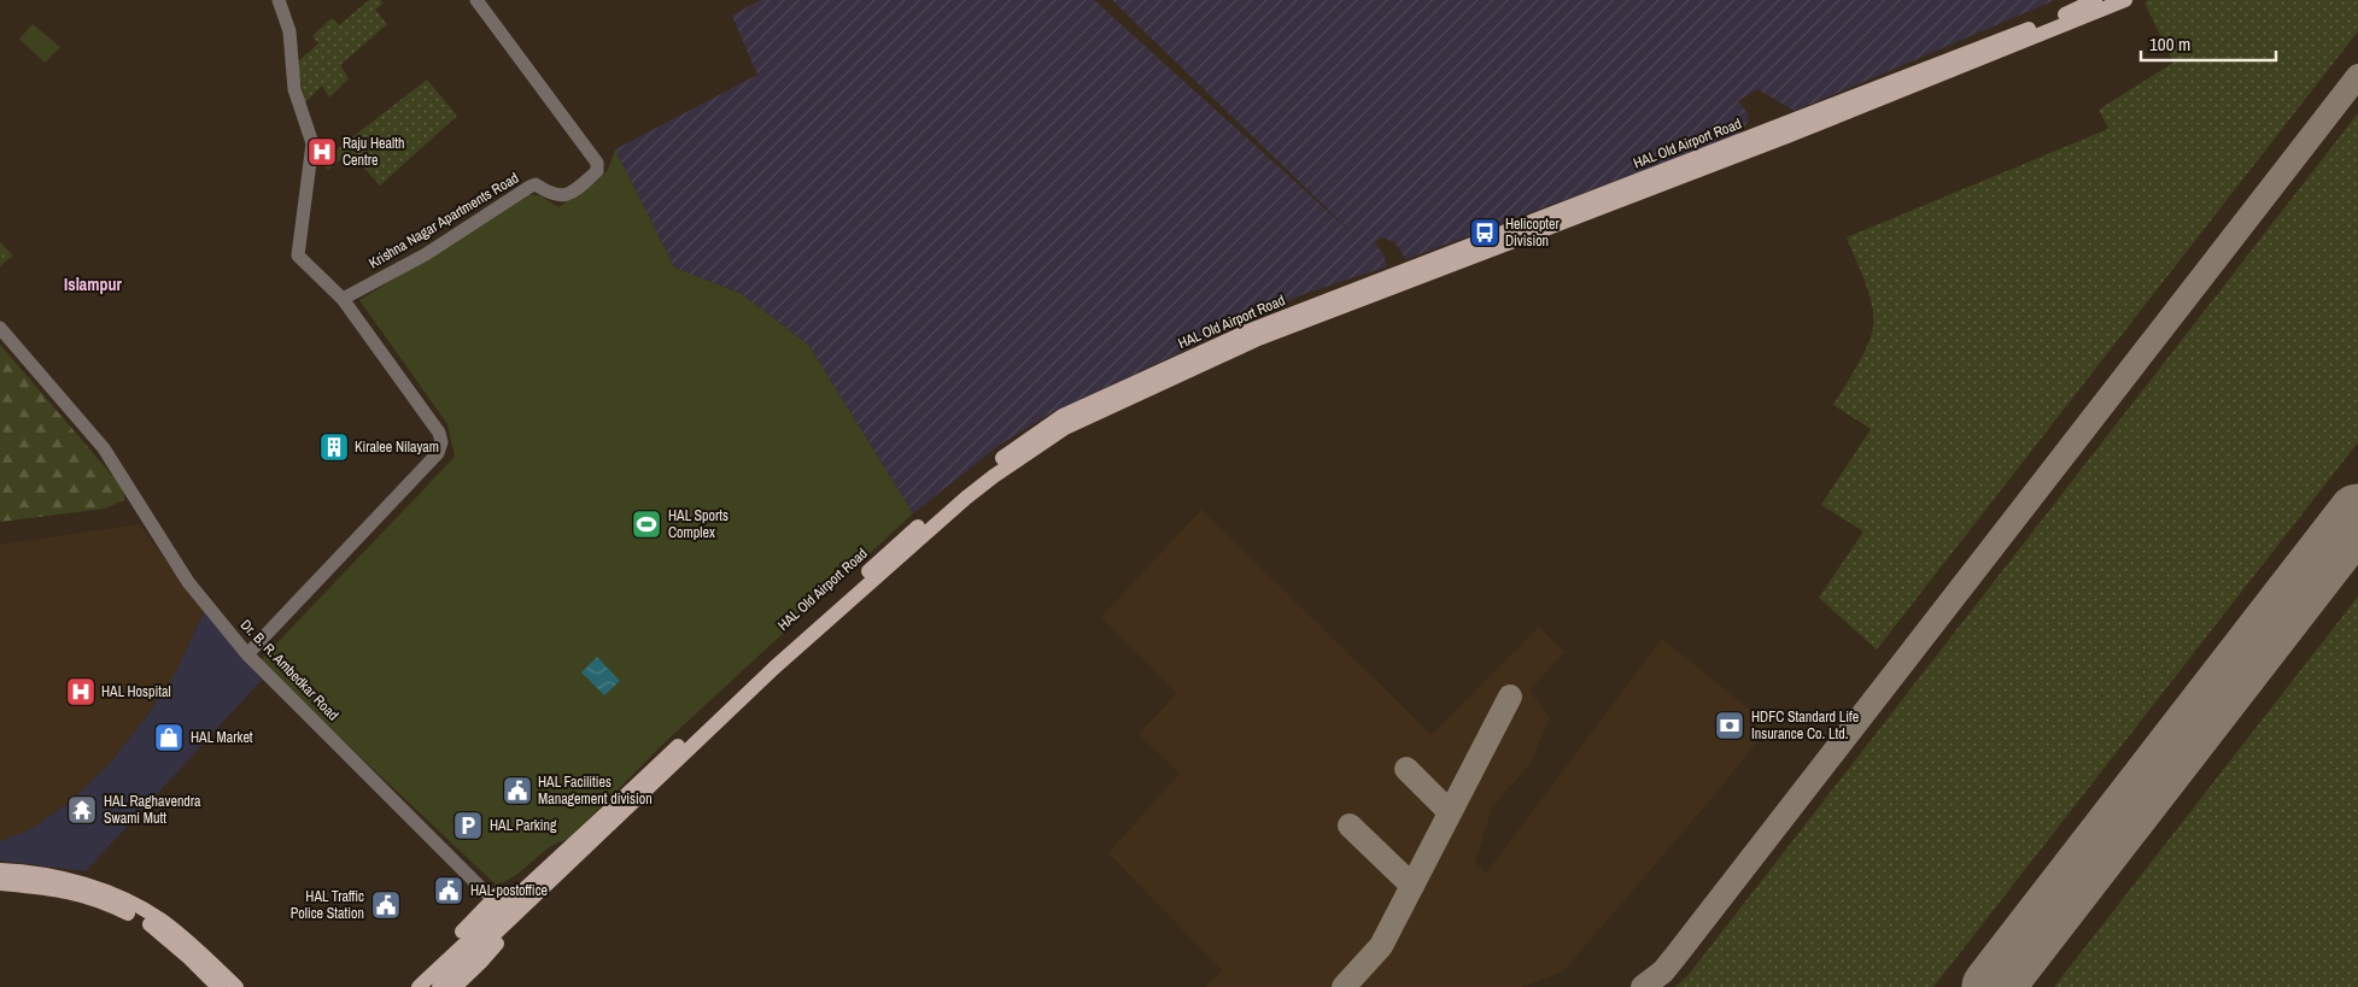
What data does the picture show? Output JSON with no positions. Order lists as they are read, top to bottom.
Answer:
{
  "streets": {
    "main road": ["HAL Old Airport Road"],
    "street": ["Krishna Nagar Apartments Road", "Dr. B. R. Ambedkar Road"]
  },
  "districts": ["Islampur"],
  "places": {
    "hospital": ["Raju Health Centre", "HAL Hospital"],
    "bus stop": ["Helicopter Division"],
    "building": ["Kiralee Nilayam"],
    "sports": ["HAL Sports Complex"],
    "bank": ["HDFC Standard Life Insurance Co. Ltd."],
    "shop": ["HAL Market"],
    "public building": ["HAL Facilities Management division", "HAL postoffice", "HAL Traffic Police Station"],
    "temple": ["HAL Raghavendra Swami Mutt"],
    "parking": ["HAL Parking"]
  },
  "scale_bar": "100 m"
}
